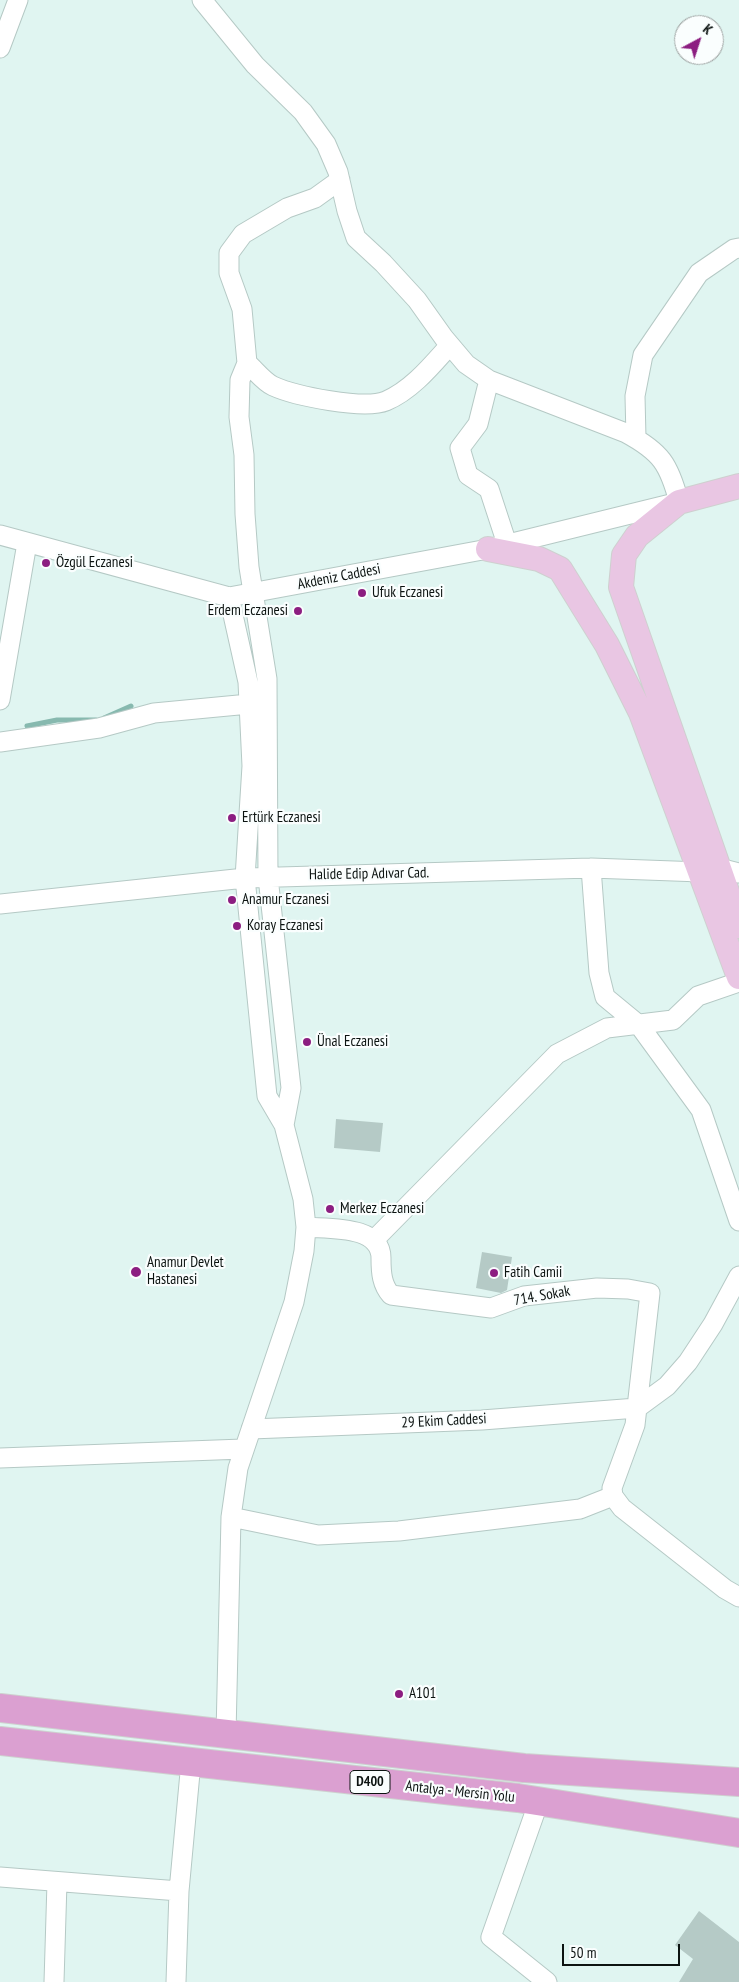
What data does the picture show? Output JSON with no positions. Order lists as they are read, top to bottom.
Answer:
{
  "streets": {
    "highway": ["D400", "Antalya - Mersin Yolu"],
    "street": [
      "Akdeniz Caddesi",
      "Halide Edip Adıvar Cad.",
      "714. Sokak",
      "29 Ekim Caddesi"
    ]
  },
  "crossings": [
    ["714. Sokak", "29 Ekim Caddesi"]
  ],
  "places": [
    "Özgül Eczanesi",
    "Ufuk Eczanesi",
    "Erdem Eczanesi",
    "Ertürk Eczanesi",
    "Anamur Eczanesi",
    "Koray Eczanesi",
    "Ünal Eczanesi",
    "Merkez Eczanesi",
    "Anamur Devlet Hastanesi",
    "Fatih Camii",
    "A101"
  ],
  "scale_bar": "50 m",
  "north": "top right"
}
